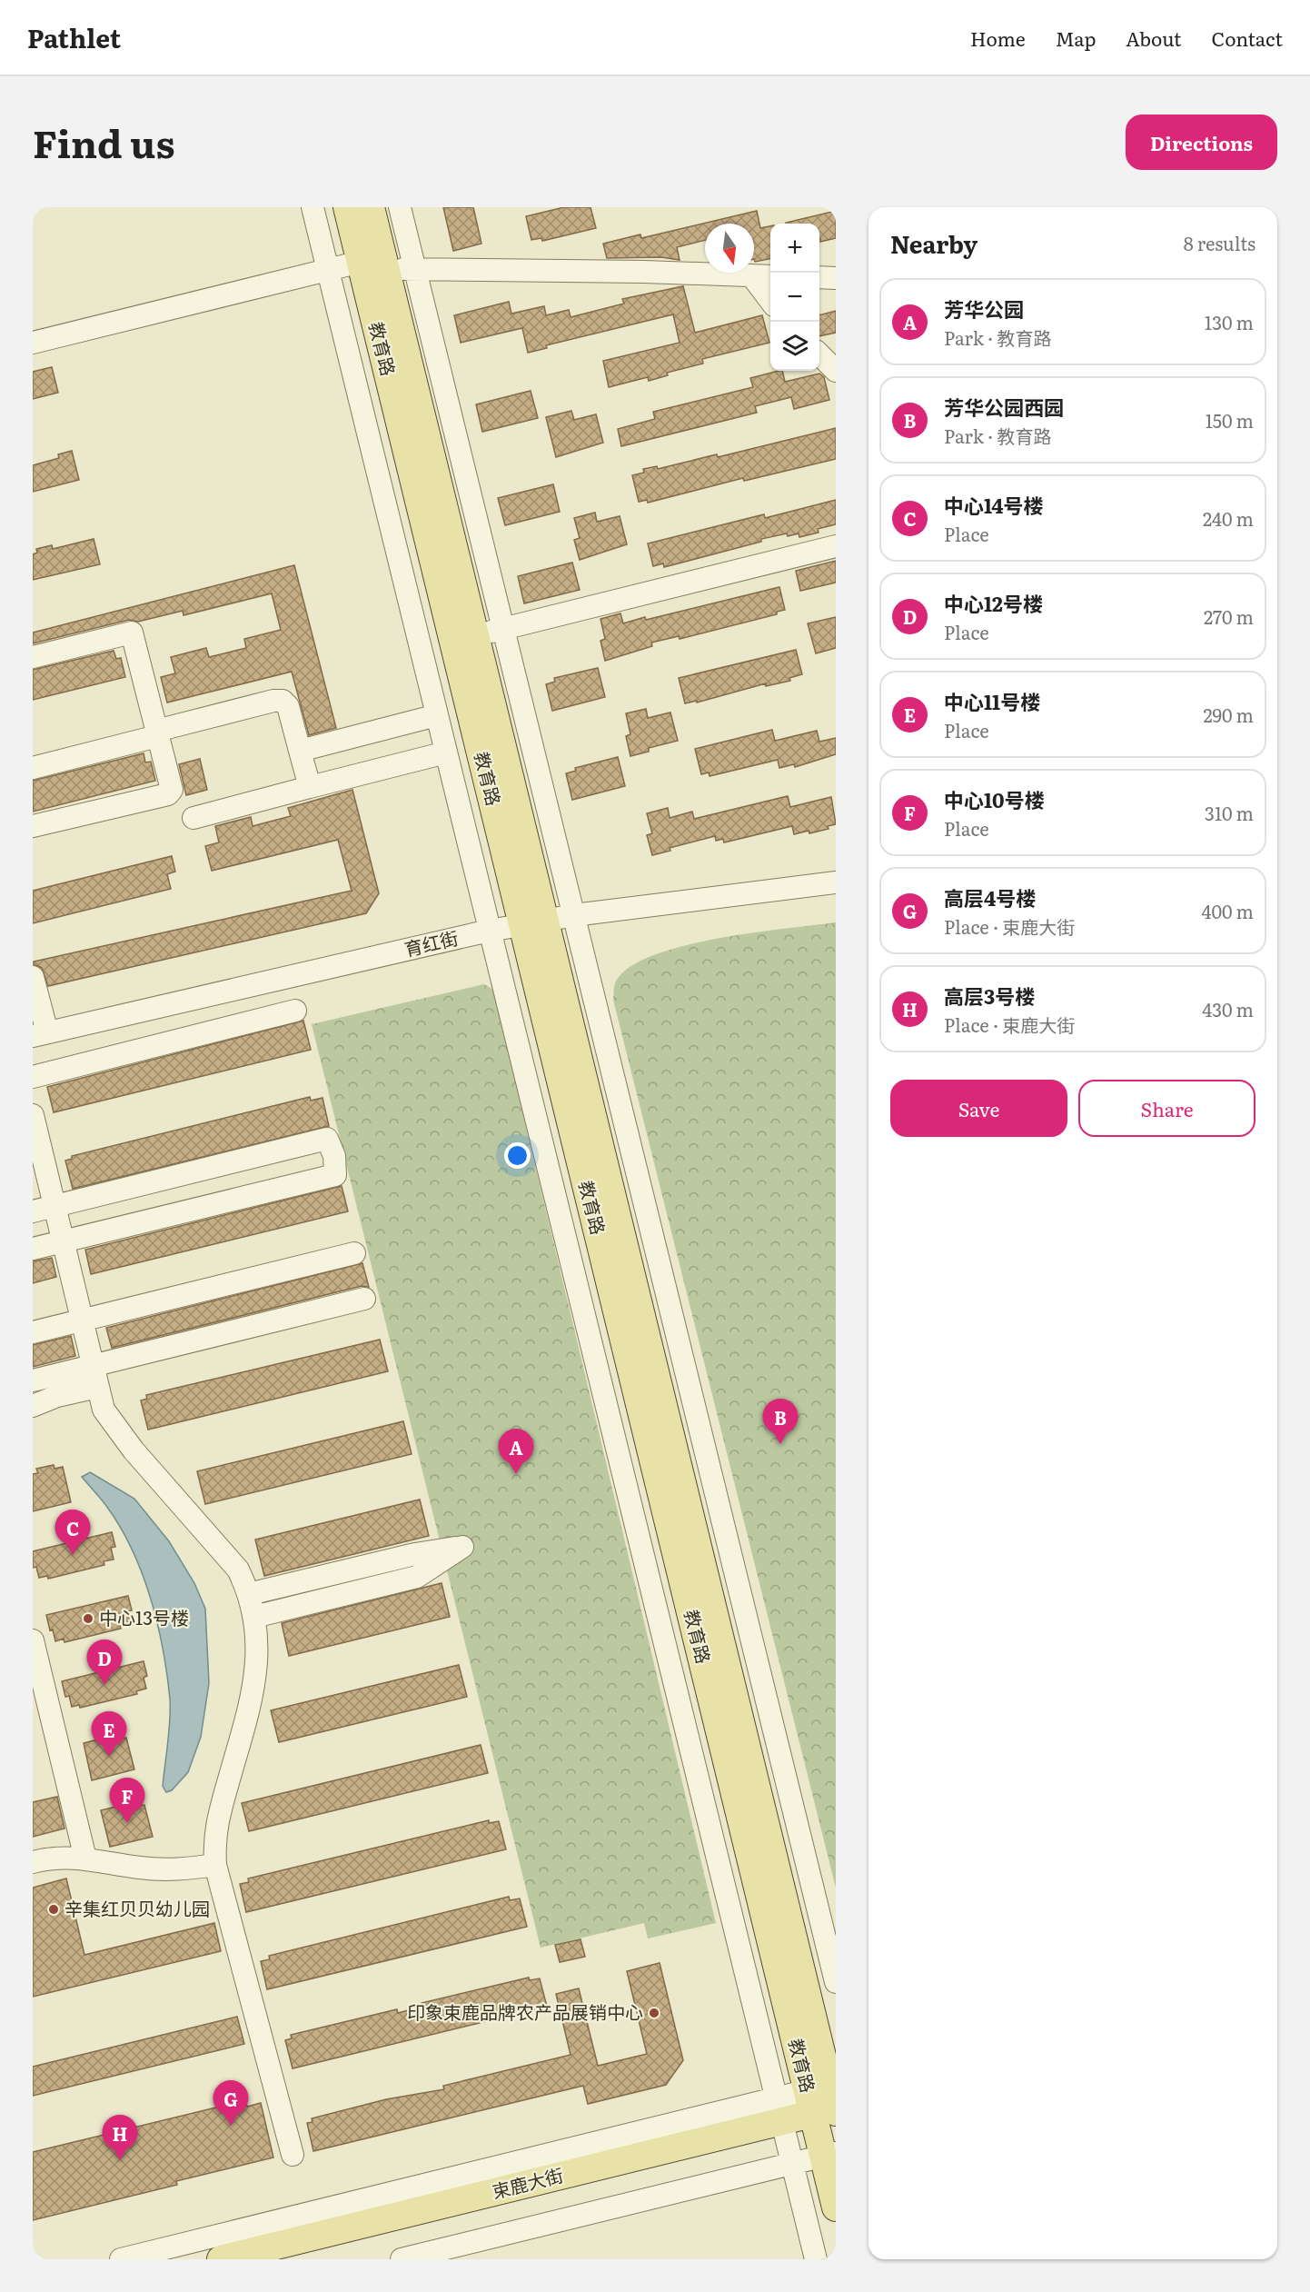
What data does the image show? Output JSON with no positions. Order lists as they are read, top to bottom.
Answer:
{
  "streets": {
    "main road": ["教育路", "束鹿大街"],
    "street": ["育红街"]
  },
  "crossings": [
    ["教育路", "育红街"],
    ["教育路", "束鹿大街"]
  ],
  "places": ["中心13号楼", "辛集红贝贝幼儿园", "印象束鹿品牌农产品展销中心"],
  "north": "bottom",
  "page": {
    "header": "Pathlet",
    "nav": [
      "Home",
      "Map",
      "About",
      "Contact"
    ],
    "title": "Find us",
    "buttons": [
      "Directions",
      ["Save", "Share"]
    ],
    "heading": ["Nearby", "8 results"],
    "map_buttons": ["+", "−"],
    "list": [
      {
        "mark": "A",
        "name": "芳华公园",
        "note": "Park · 教育路",
        "value": "130 m"
      },
      {
        "mark": "B",
        "name": "芳华公园西园",
        "note": "Park · 教育路",
        "value": "150 m"
      },
      {
        "mark": "C",
        "name": "中心14号楼",
        "note": "Place",
        "value": "240 m"
      },
      {
        "mark": "D",
        "name": "中心12号楼",
        "note": "Place",
        "value": "270 m"
      },
      {
        "mark": "E",
        "name": "中心11号楼",
        "note": "Place",
        "value": "290 m"
      },
      {
        "mark": "F",
        "name": "中心10号楼",
        "note": "Place",
        "value": "310 m"
      },
      {
        "mark": "G",
        "name": "高层4号楼",
        "note": "Place · 束鹿大街",
        "value": "400 m"
      },
      {
        "mark": "H",
        "name": "高层3号楼",
        "note": "Place · 束鹿大街",
        "value": "430 m"
      }
    ],
    "pins": [
      "B",
      "A",
      "C",
      "D",
      "E",
      "F",
      "G",
      "H"
    ]
  }
}
